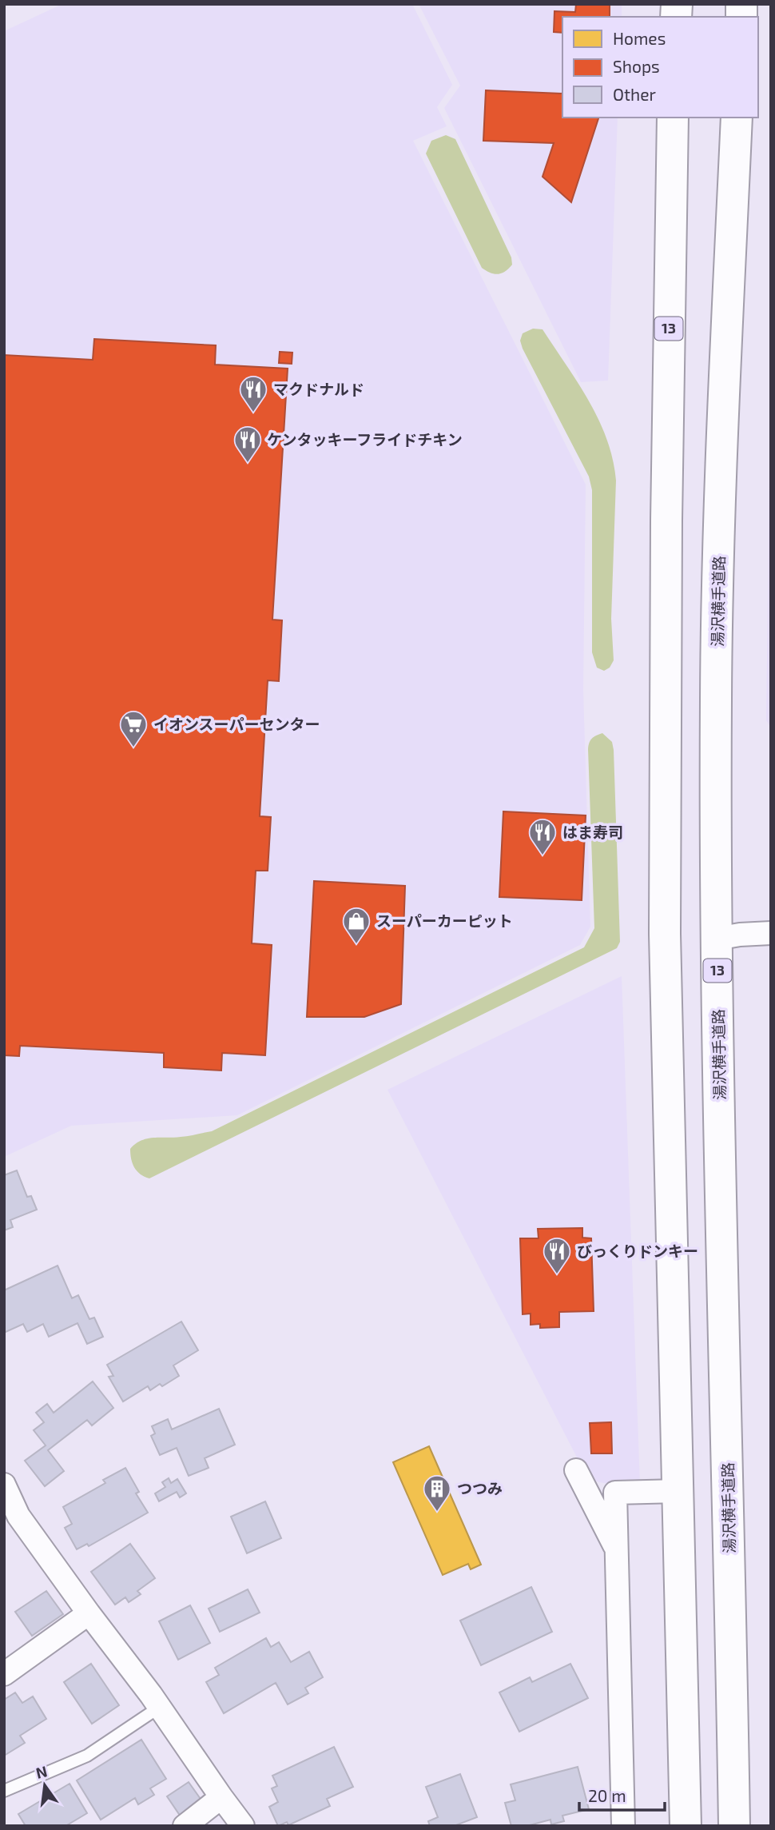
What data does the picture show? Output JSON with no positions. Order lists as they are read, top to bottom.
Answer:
{
  "streets": {
    "highway": ["13", "湯沢横手道路"]
  },
  "places": {
    "restaurant": [
      "マクドナルド",
      "ケンタッキーフライドチキン",
      "はま寿司",
      "びっくりドンキー"
    ],
    "supermarket": ["イオンスーパーセンター"],
    "shop": ["スーパーカーピット"],
    "building": ["つつみ"]
  },
  "legend": ["Homes", "Shops", "Other"],
  "scale_bar": "20 m",
  "north": "top"
}
